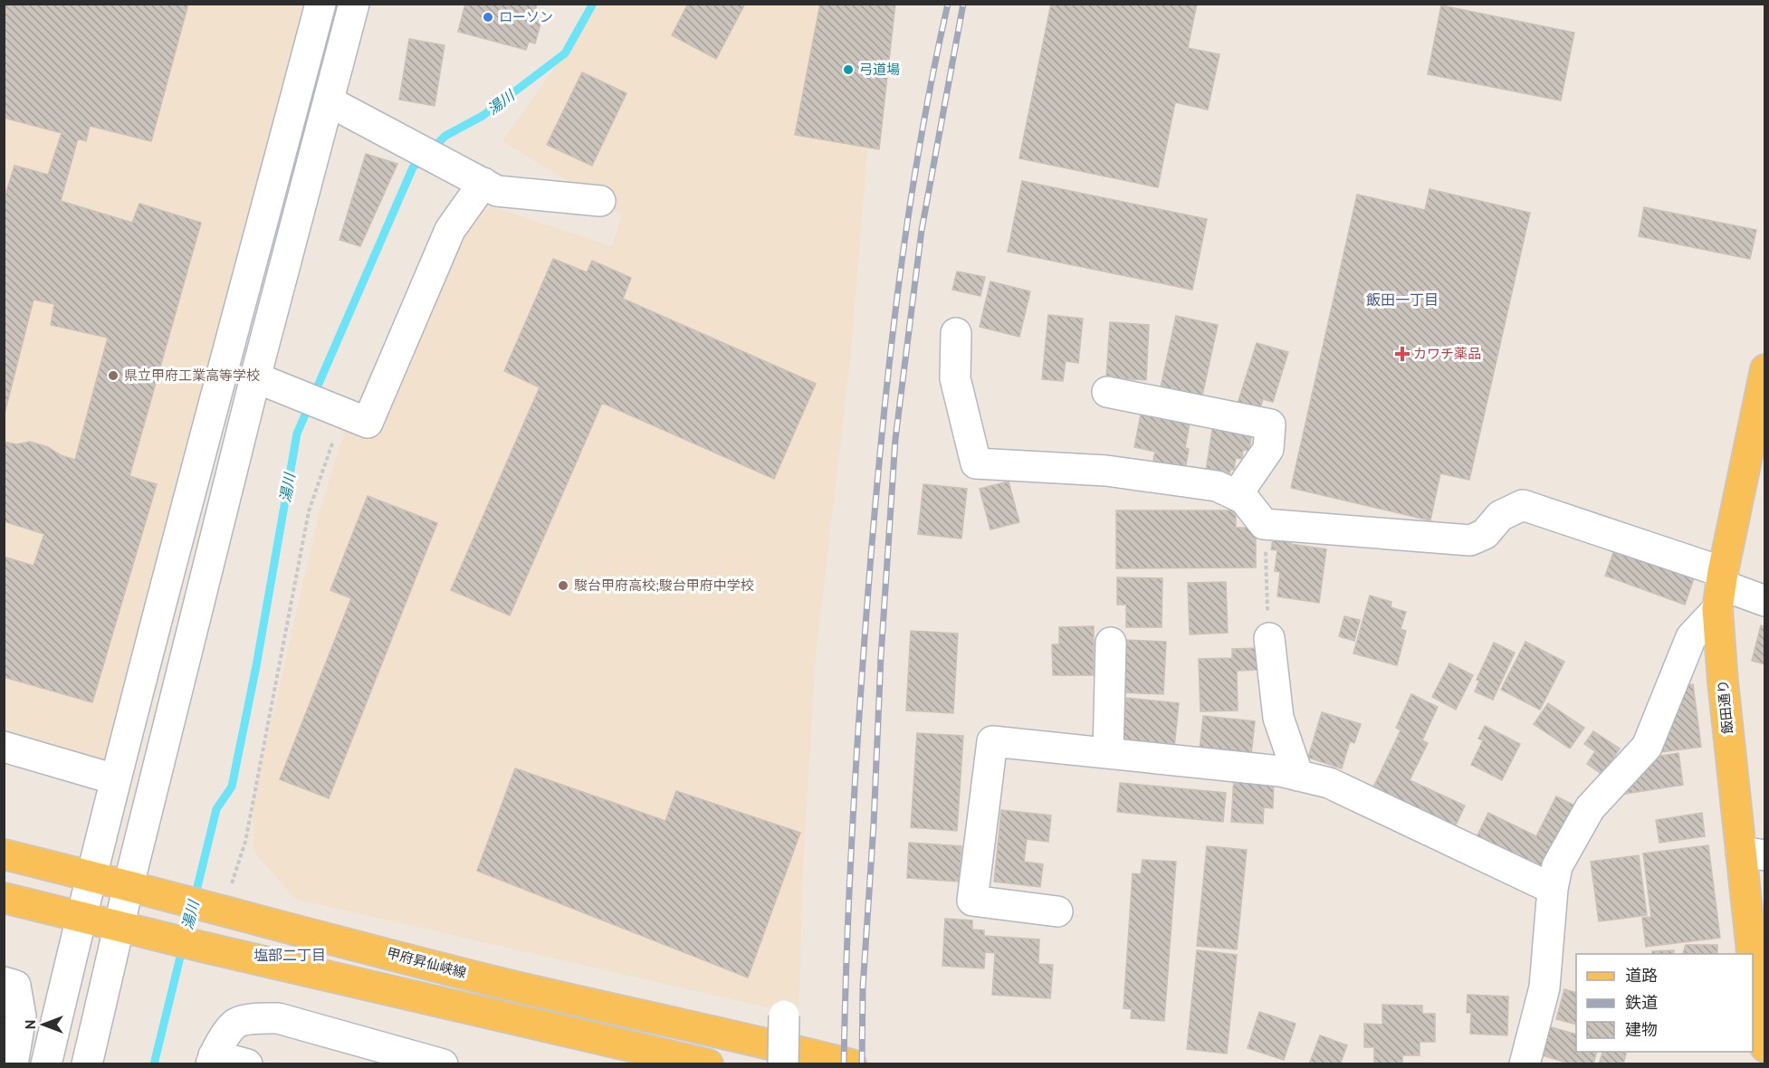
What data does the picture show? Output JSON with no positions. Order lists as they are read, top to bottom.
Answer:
{
  "streets": {
    "main road": ["飯田通り", "甲府昇仙峡線"]
  },
  "districts": ["飯田一丁目", "塩部二丁目"],
  "water": ["湯川"],
  "places": {
    "other": [
      "ローソン",
      "弓道場",
      "県立甲府工業高等学校",
      "駿台甲府高校;駿台甲府中学校"
    ],
    "health": ["カワチ薬品"]
  },
  "legend": ["道路", "鉄道", "建物"],
  "north": "left"
}
